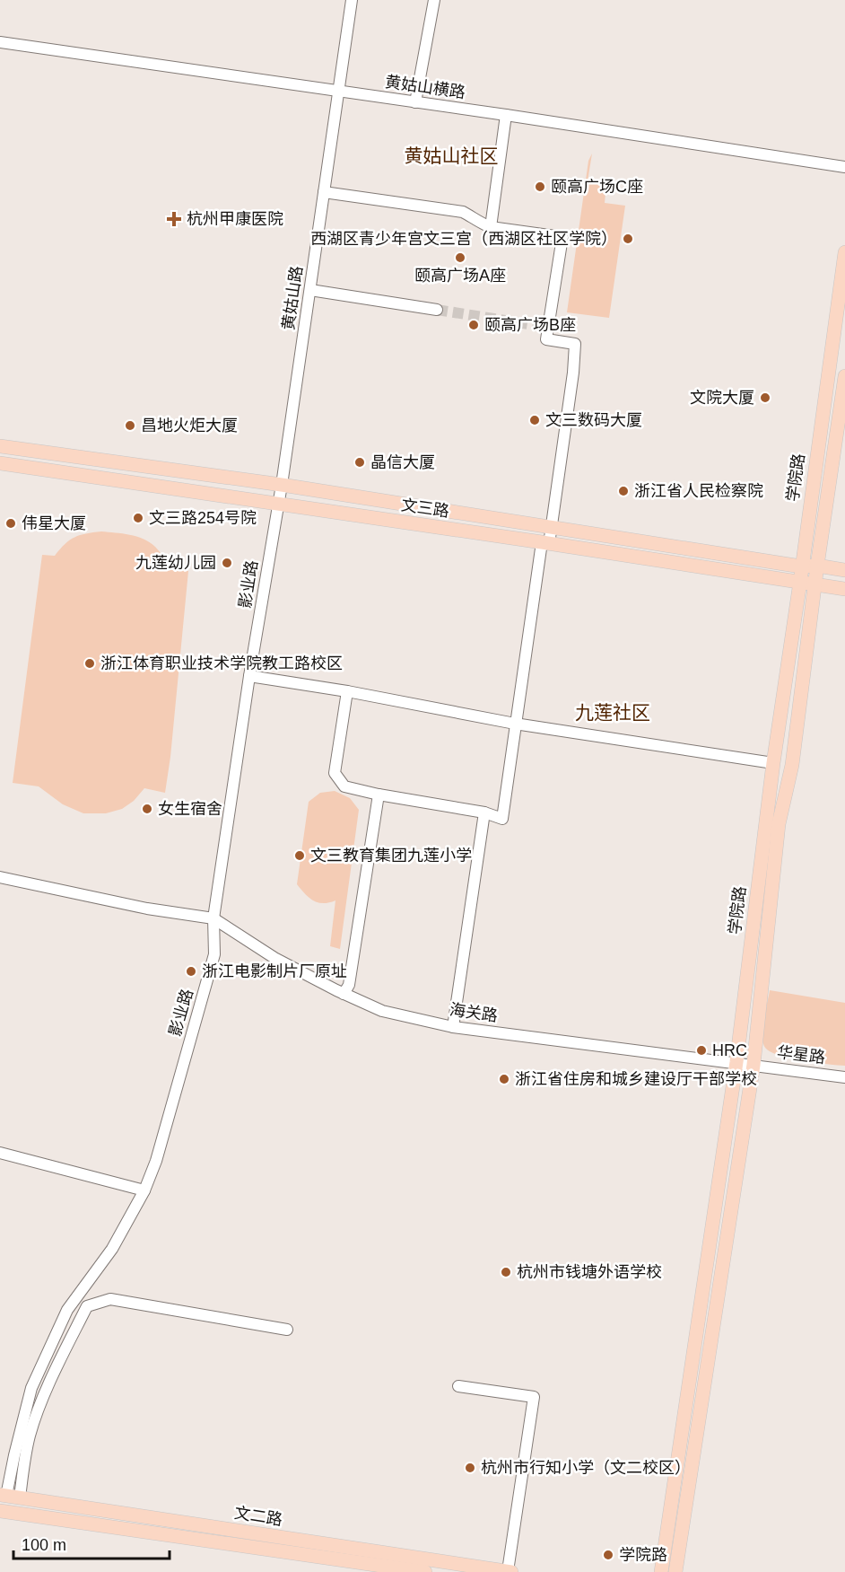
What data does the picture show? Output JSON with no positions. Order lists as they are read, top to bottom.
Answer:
{
  "streets": {
    "main road": ["学院路", "文三路", "文二路"],
    "street": [
      "黄姑山横路",
      "黄姑山路",
      "影业路",
      "海关路",
      "华星路"
    ]
  },
  "crossings": [
    ["黄姑山横路", "黄姑山路"],
    ["黄姑山路", "文三路"],
    ["黄姑山路", "影业路"],
    ["学院路", "文三路"],
    ["学院路", "海关路"],
    ["学院路", "华星路"],
    ["文三路", "影业路"],
    ["影业路", "海关路"],
    ["影业路", "文二路"],
    ["海关路", "华星路"]
  ],
  "districts": ["黄姑山社区", "九莲社区"],
  "places": {
    "other": [
      "颐高广场C座",
      "西湖区青少年宫文三宫（西湖区社区学院）",
      "颐高广场A座",
      "颐高广场B座",
      "文院大厦",
      "文三数码大厦",
      "昌地火炬大厦",
      "晶信大厦",
      "浙江省人民检察院",
      "文三路254号院",
      "伟星大厦",
      "九莲幼儿园",
      "浙江体育职业技术学院教工路校区",
      "女生宿舍",
      "文三教育集团九莲小学",
      "浙江电影制片厂原址",
      "HRC",
      "浙江省住房和城乡建设厅干部学校",
      "杭州市钱塘外语学校",
      "杭州市行知小学（文二校区）",
      "学院路"
    ],
    "health": ["杭州甲康医院"]
  },
  "scale_bar": "100 m"
}
